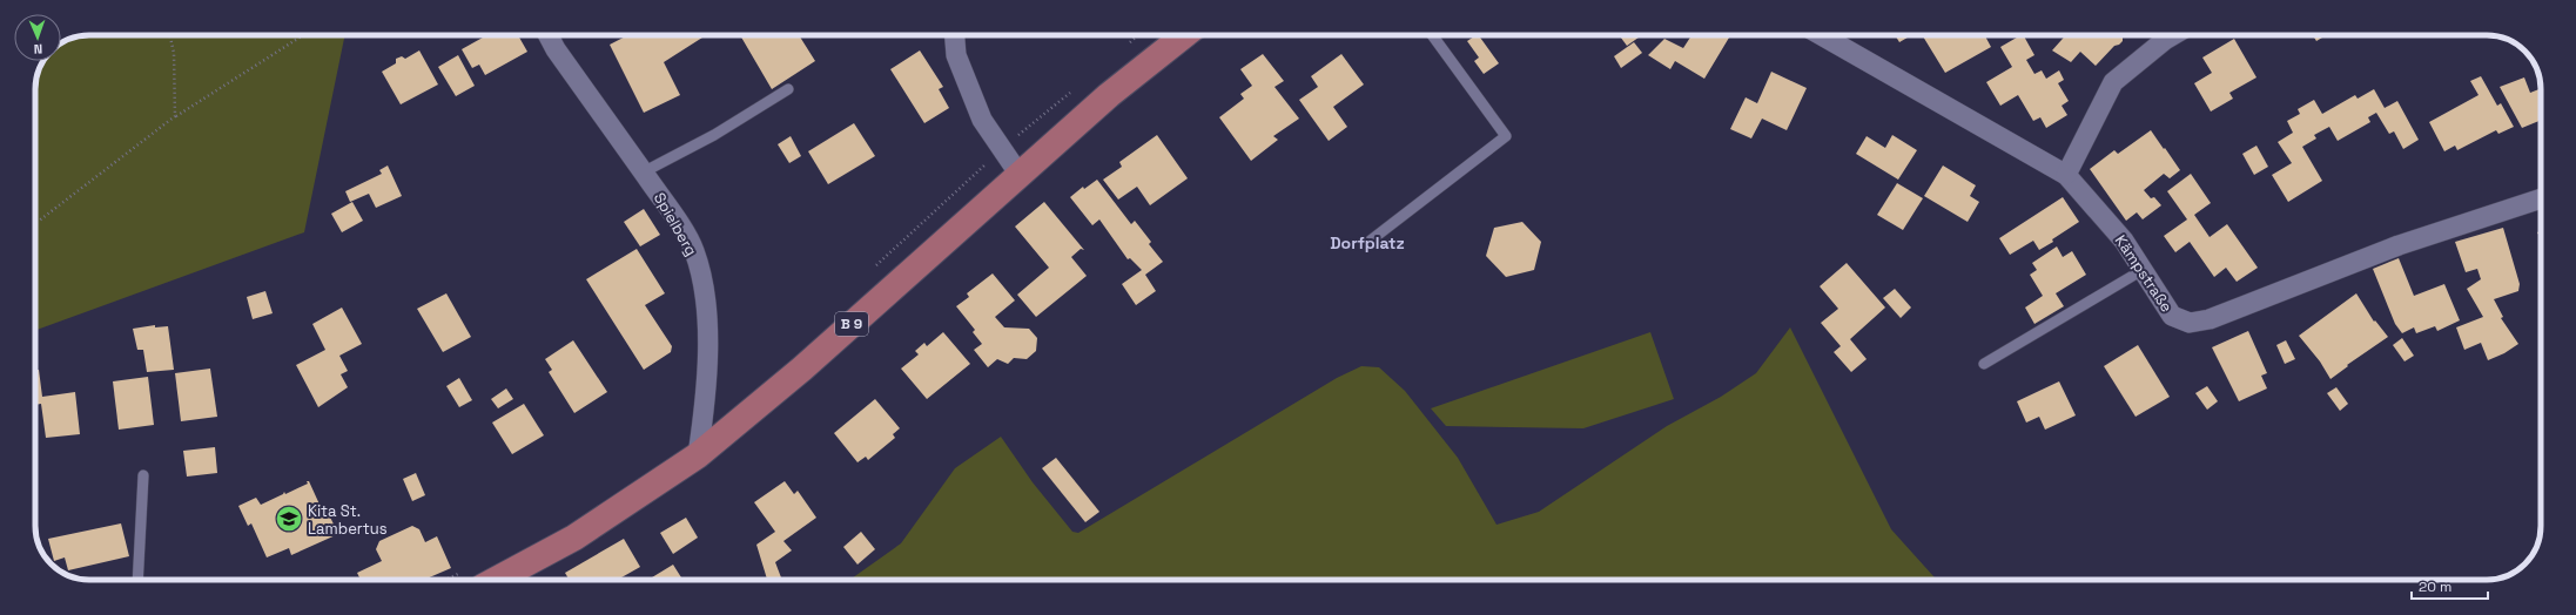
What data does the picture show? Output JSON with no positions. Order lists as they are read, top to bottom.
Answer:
{
  "streets": {
    "main road": ["B 9"],
    "street": ["Spielberg", "Kämpstraße"]
  },
  "crossings": [
    ["Spielberg", "B 9"]
  ],
  "districts": ["Dorfplatz"],
  "places": {
    "school or university": ["Kita St. Lambertus"]
  },
  "scale_bar": "20 m",
  "north": "bottom"
}
